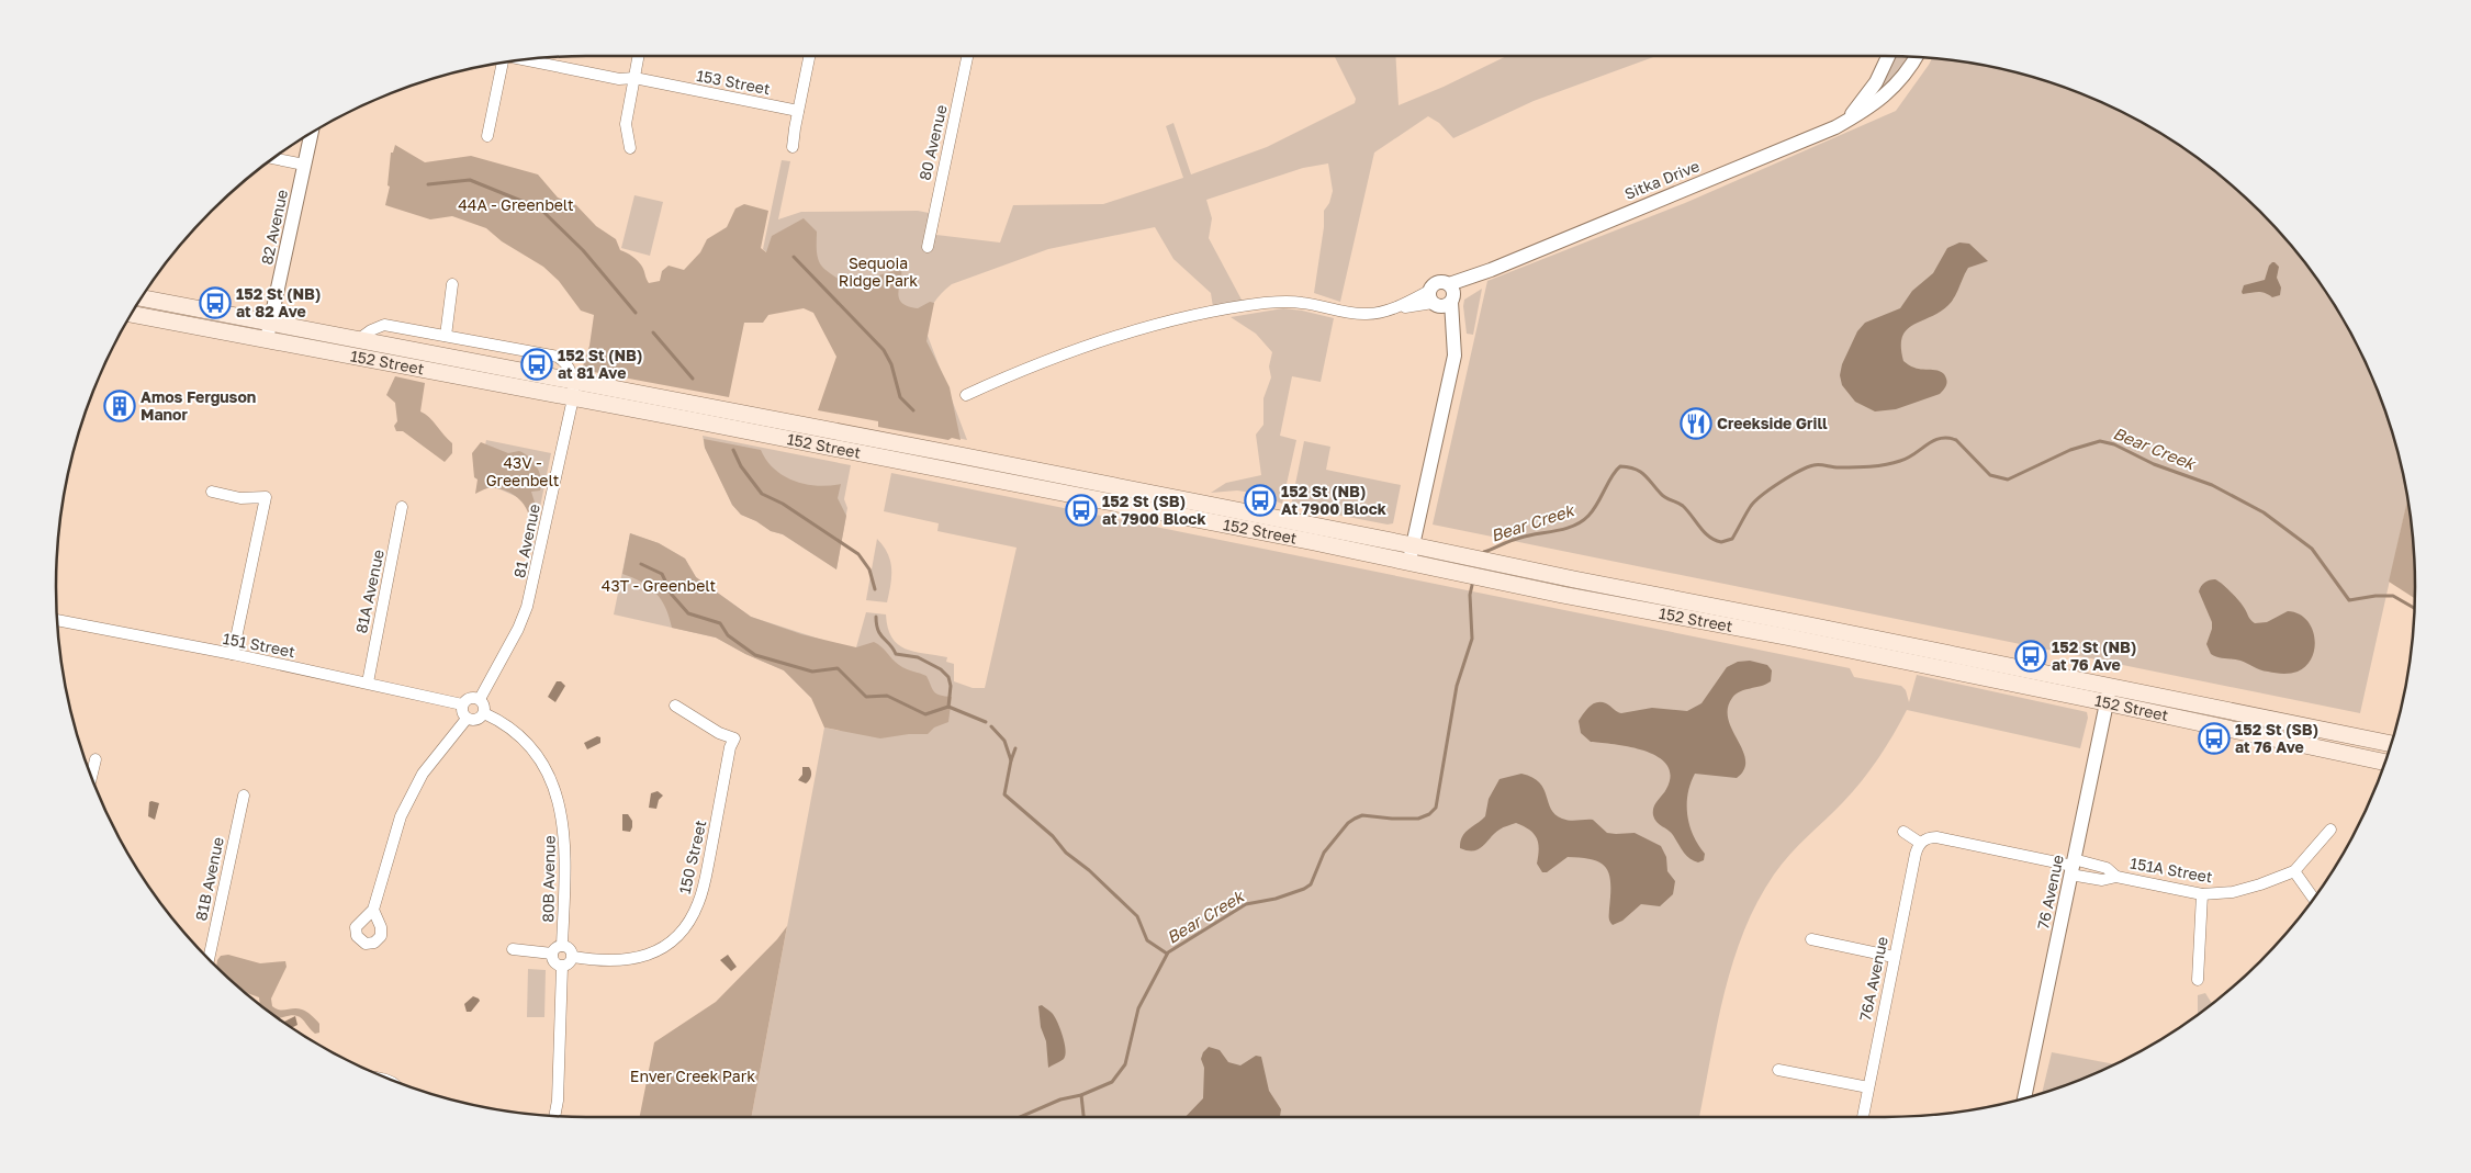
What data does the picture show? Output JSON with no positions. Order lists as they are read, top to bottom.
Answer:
{
  "streets": {
    "main road": ["152 Street"],
    "street": [
      "153 Street",
      "80 Avenue",
      "Sitka Drive",
      "82 Avenue",
      "81 Avenue",
      "81A Avenue",
      "151 Street",
      "150 Street",
      "151A Street",
      "81B Avenue",
      "80B Avenue",
      "76 Avenue",
      "76A Avenue"
    ]
  },
  "crossings": [
    ["82 Avenue", "152 Street"],
    ["152 Street", "81 Avenue"],
    ["152 Street", "76 Avenue"],
    ["81 Avenue", "151 Street"],
    ["81 Avenue", "80B Avenue"],
    ["81A Avenue", "151 Street"],
    ["151 Street", "80B Avenue"],
    ["150 Street", "80B Avenue"],
    ["151A Street", "76 Avenue"],
    ["151A Street", "76A Avenue"]
  ],
  "water": ["Bear Creek"],
  "parks": [
    "44A - Greenbelt",
    "Sequoia Ridge Park",
    "43V - Greenbelt",
    "43T - Greenbelt",
    "Enver Creek Park"
  ],
  "places": {
    "bus stop": [
      "152 St (NB) at 82 Ave",
      "152 St (NB) at 81 Ave",
      "152 St (NB) At 7900 Block",
      "152 St (SB) at 7900 Block",
      "152 St (NB) at 76 Ave",
      "152 St (SB) at 76 Ave"
    ],
    "building": ["Amos Ferguson Manor"],
    "restaurant": ["Creekside Grill"]
  }
}
